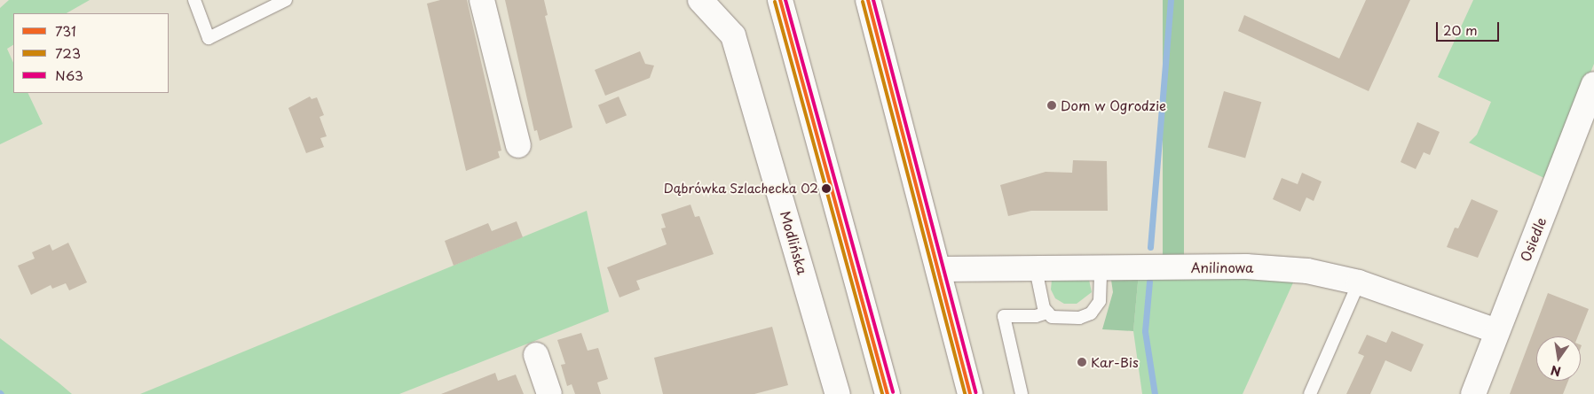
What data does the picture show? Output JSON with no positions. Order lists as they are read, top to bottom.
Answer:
{
  "streets": {
    "street": ["Osiedle", "Modlińska", "Anilinowa"]
  },
  "crossings": [
    ["Osiedle", "Anilinowa"]
  ],
  "places": ["Dom w Ogrodzie", "Dąbrówka Szlachecka 02", "Kar-Bis"],
  "lines": ["transit line 731", "transit line N63", "transit line 723"],
  "legend": ["731", "723", "N63"],
  "scale_bar": "20 m",
  "north": "bottom"
}
